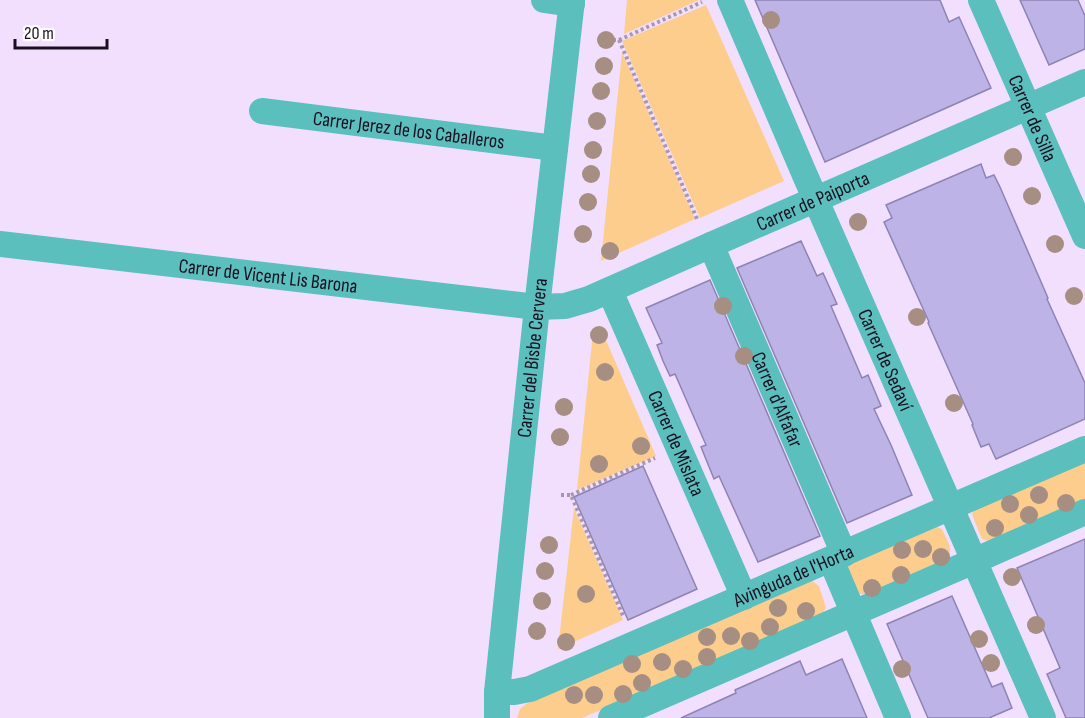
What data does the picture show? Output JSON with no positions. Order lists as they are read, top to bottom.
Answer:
{
  "streets": {
    "street": [
      "Carrer de Silla",
      "Carrer Jerez de los Caballeros",
      "Carrer de Paiporta",
      "Carrer de Vicent Lis Barona",
      "Carrer del Bisbe Cervera",
      "Carrer de Sedaví",
      "Carrer d'Alfafar",
      "Carrer de Mislata",
      "Avinguda de l'Horta"
    ]
  },
  "crossings": [
    ["Carrer de Silla", "Carrer de Paiporta"],
    ["Carrer Jerez de los Caballeros", "Carrer del Bisbe Cervera"],
    ["Carrer de Paiporta", "Carrer de Vicent Lis Barona"],
    ["Carrer de Paiporta", "Carrer del Bisbe Cervera"],
    ["Carrer de Paiporta", "Carrer de Sedaví"],
    ["Carrer de Paiporta", "Carrer d'Alfafar"],
    ["Carrer de Paiporta", "Carrer de Mislata"],
    ["Carrer de Vicent Lis Barona", "Carrer del Bisbe Cervera"],
    ["Carrer del Bisbe Cervera", "Avinguda de l'Horta"],
    ["Carrer de Sedaví", "Avinguda de l'Horta"],
    ["Carrer d'Alfafar", "Avinguda de l'Horta"],
    ["Carrer de Mislata", "Avinguda de l'Horta"]
  ],
  "scale_bar": "20 m"
}
